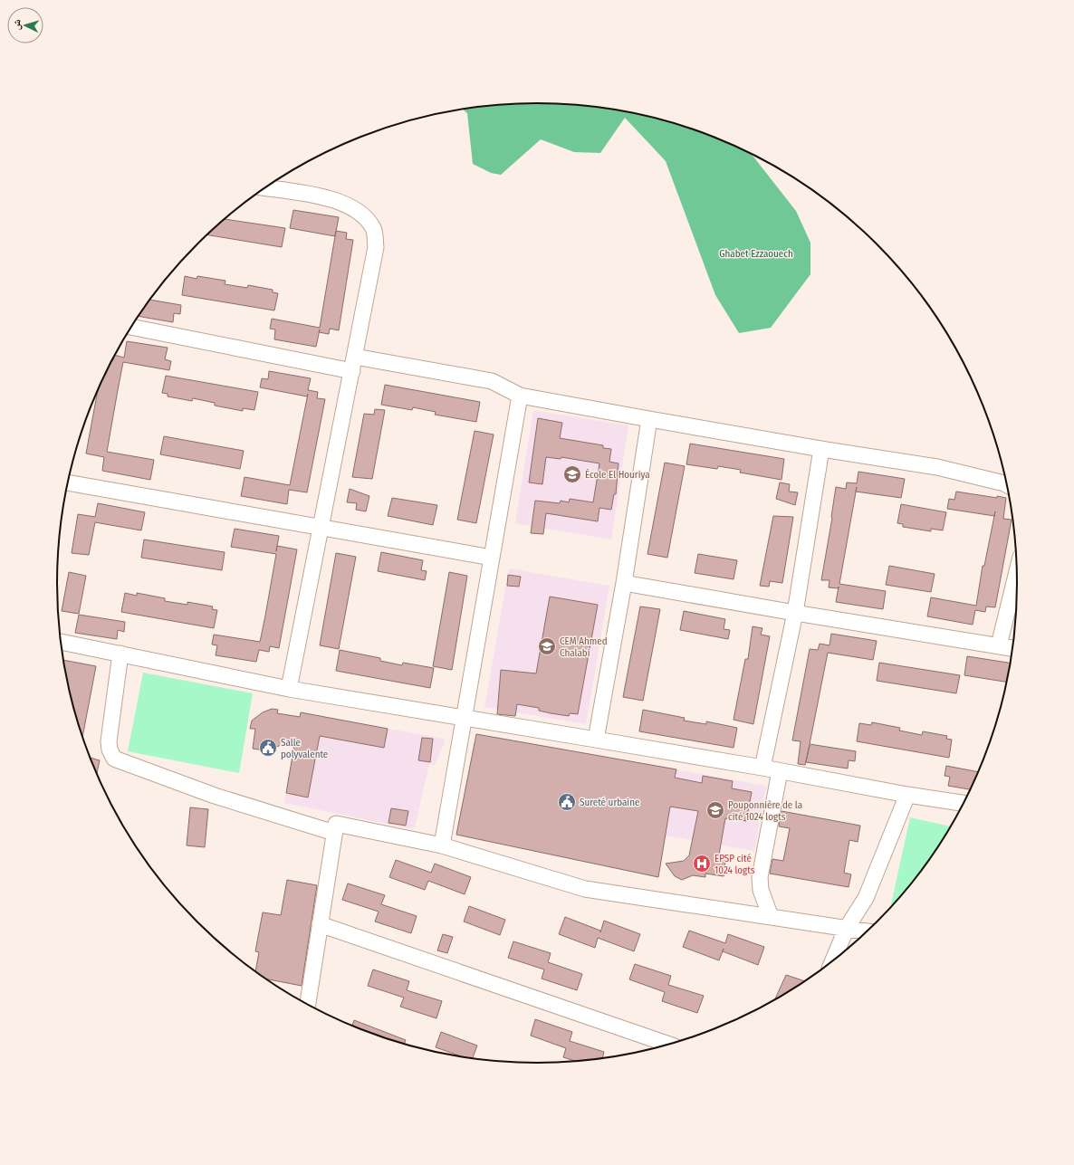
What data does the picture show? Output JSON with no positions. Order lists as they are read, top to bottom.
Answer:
{
  "parks": ["Ghabet Ezzaouech"],
  "places": {
    "school or university": ["École El Houriya", "CEM Ahmed Chalabi", "Pouponnière de la cité 1024 logts"],
    "public building": ["Salle polyvalente", "Sureté urbaine"],
    "hospital": ["EPSP cité 1024 logts"]
  },
  "north": "left"
}
